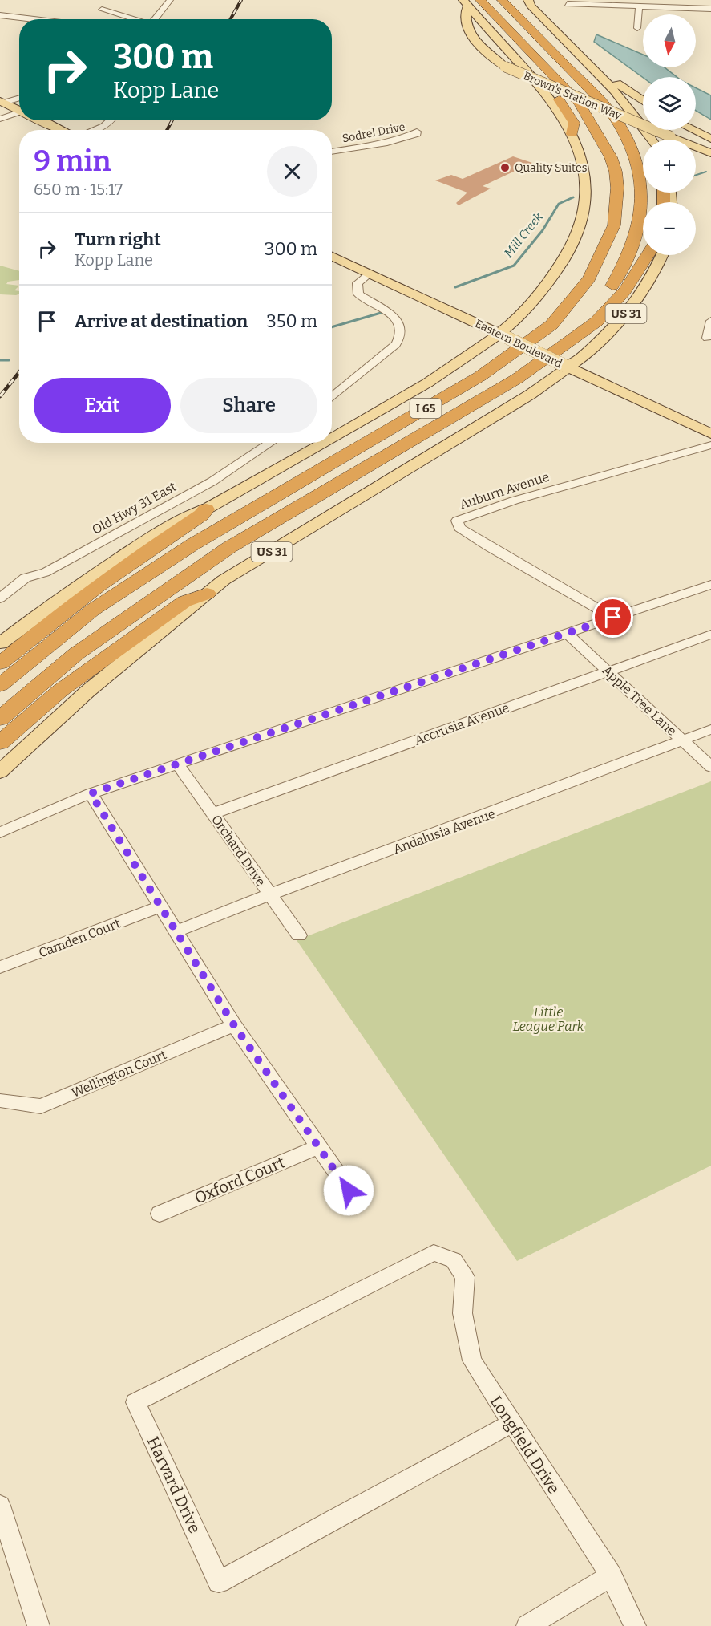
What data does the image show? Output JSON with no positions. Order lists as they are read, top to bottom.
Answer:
{
  "streets": {
    "highway": ["I 65"],
    "main road": ["Brown's Station Way", "US 31", "Eastern Boulevard"],
    "street": [
      "Sodrel Drive",
      "Auburn Avenue",
      "Old Hwy 31 East",
      "Apple Tree Lane",
      "Accrusia Avenue",
      "Andalusia Avenue",
      "Orchard Drive",
      "Camden Court",
      "Wellington Court",
      "Oxford Court",
      "Longfield Drive",
      "Harvard Drive"
    ]
  },
  "crossings": [
    ["US 31", "Eastern Boulevard"],
    ["Apple Tree Lane", "Accrusia Avenue"],
    ["Apple Tree Lane", "Andalusia Avenue"],
    ["Accrusia Avenue", "Orchard Drive"],
    ["Andalusia Avenue", "Orchard Drive"],
    ["Longfield Drive", "Harvard Drive"]
  ],
  "water": ["Mill Creek"],
  "parks": ["Little League Park"],
  "places": ["Quality Suites"],
  "north": "bottom",
  "page": {
    "map_buttons": ["+", "−"],
    "turn": ["300 m", "Kopp Lane"],
    "heading": ["9 min", "650 m · 15:17"],
    "list": [
      {
        "name": "Turn right",
        "note": "Kopp Lane",
        "value": "300 m"
      },
      {
        "name": "Arrive at destination",
        "value": "350 m"
      }
    ],
    "buttons": ["Exit", "Share"]
  }
}
